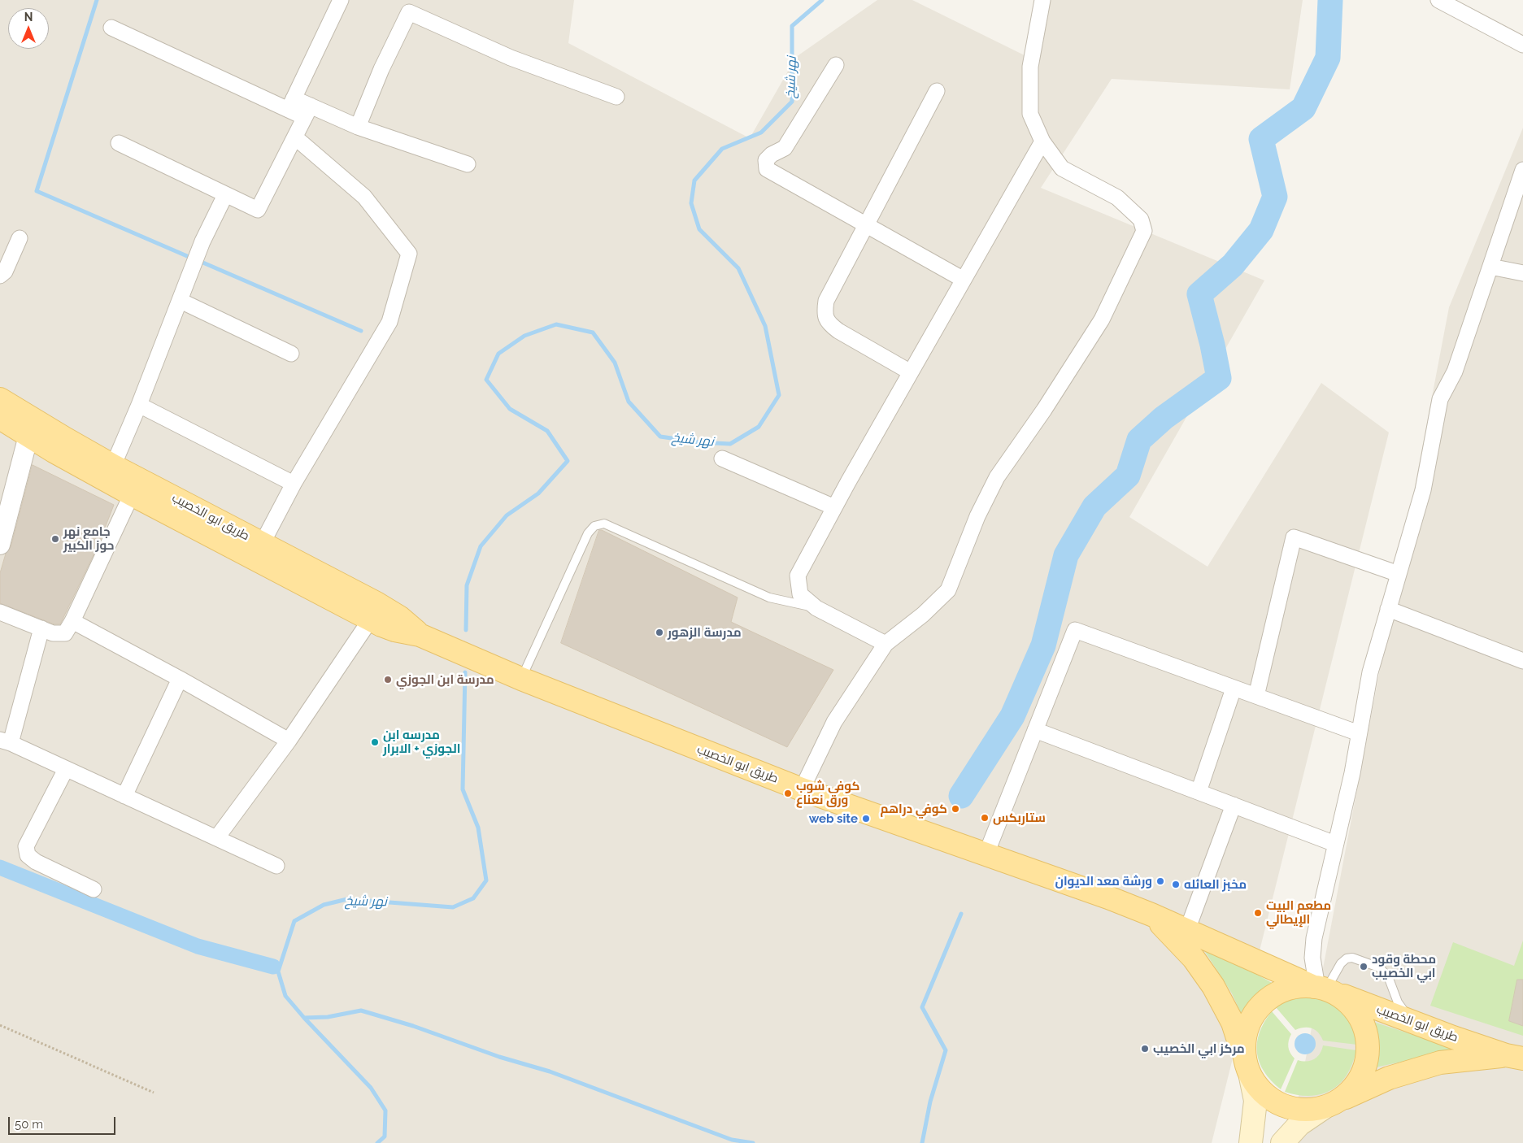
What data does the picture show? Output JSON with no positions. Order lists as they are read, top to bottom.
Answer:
{
  "streets": {
    "main road": ["طريق ابو الخصيب"]
  },
  "water": ["نهر شيخ"],
  "places": [
    "جامع نهر حوز الكبير",
    "مدرسة الزهور",
    "مدرسة ابن الجوزي",
    "مدرسه ابن الجوزي + الابرار",
    "كوفي شوب ورق نعناع",
    "كوفي دراهم",
    "ستاربكس",
    "web site",
    "ورشة معد الديوان",
    "مخبز العائله",
    "مطعم البيت الإيطالي",
    "محطة وقود ابي الخصيب",
    "مركز ابي الخصيب"
  ],
  "scale_bar": "50 m",
  "north": "top"
}
